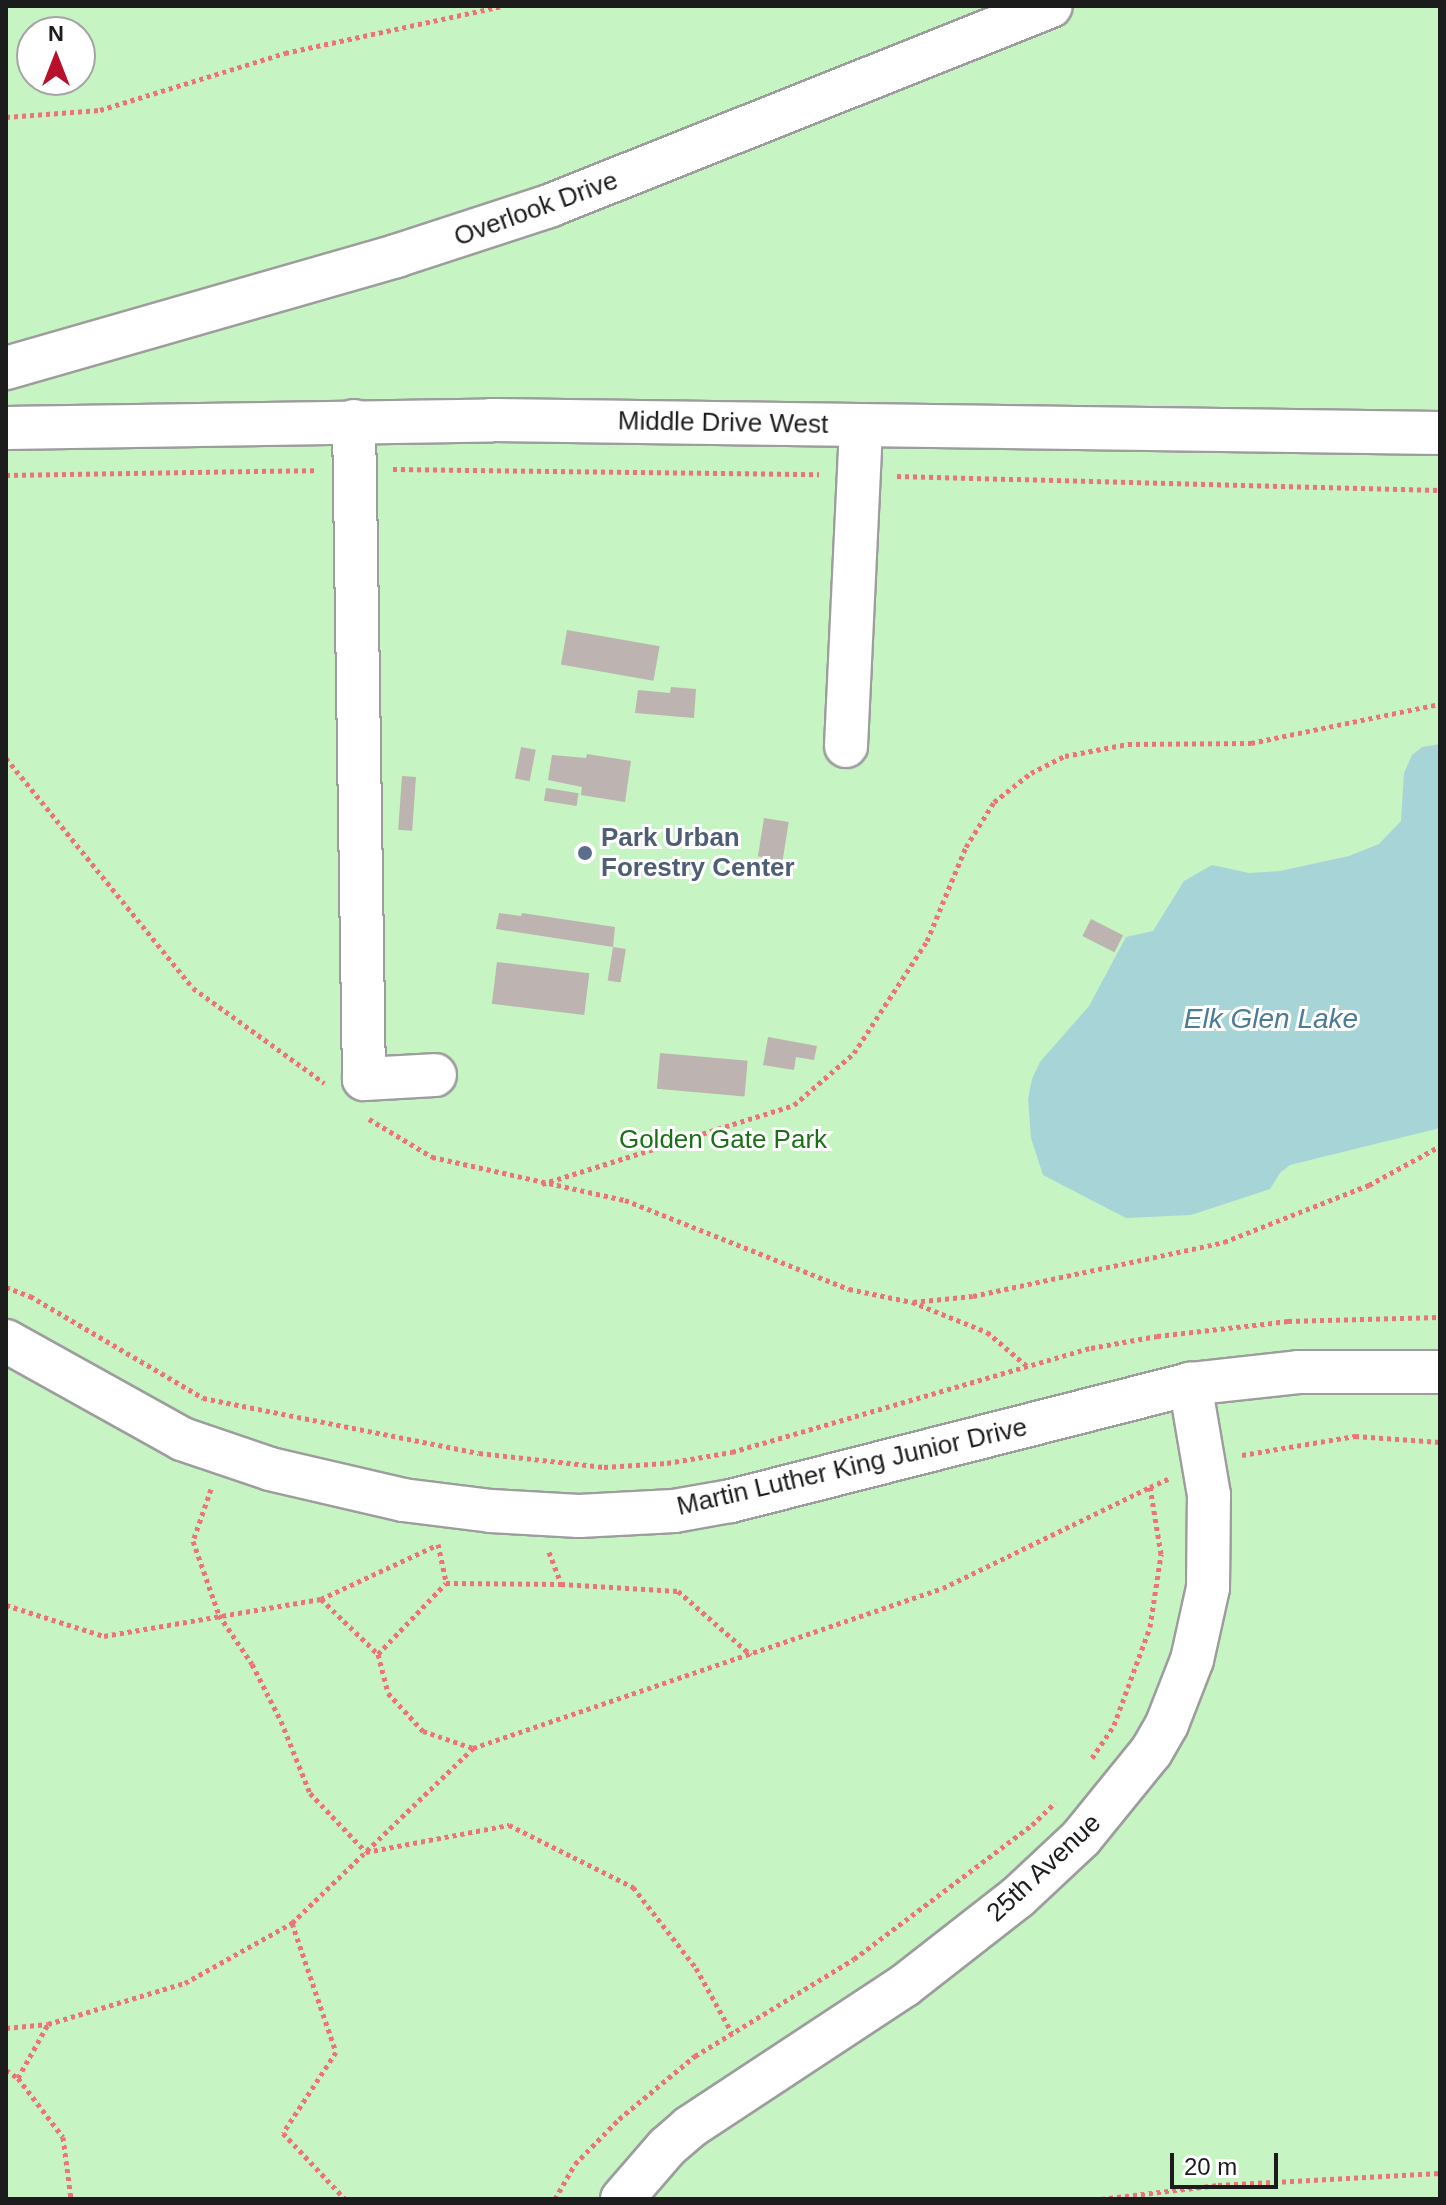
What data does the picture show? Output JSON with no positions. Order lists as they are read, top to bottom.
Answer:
{
  "streets": {
    "street": [
      "Overlook Drive",
      "Middle Drive West",
      "Martin Luther King Junior Drive",
      "25th Avenue"
    ]
  },
  "crossings": [
    ["Martin Luther King Junior Drive", "25th Avenue"]
  ],
  "water": ["Elk Glen Lake"],
  "parks": ["Golden Gate Park"],
  "places": ["Park Urban Forestry Center"],
  "scale_bar": "20 m",
  "north": "top"
}
